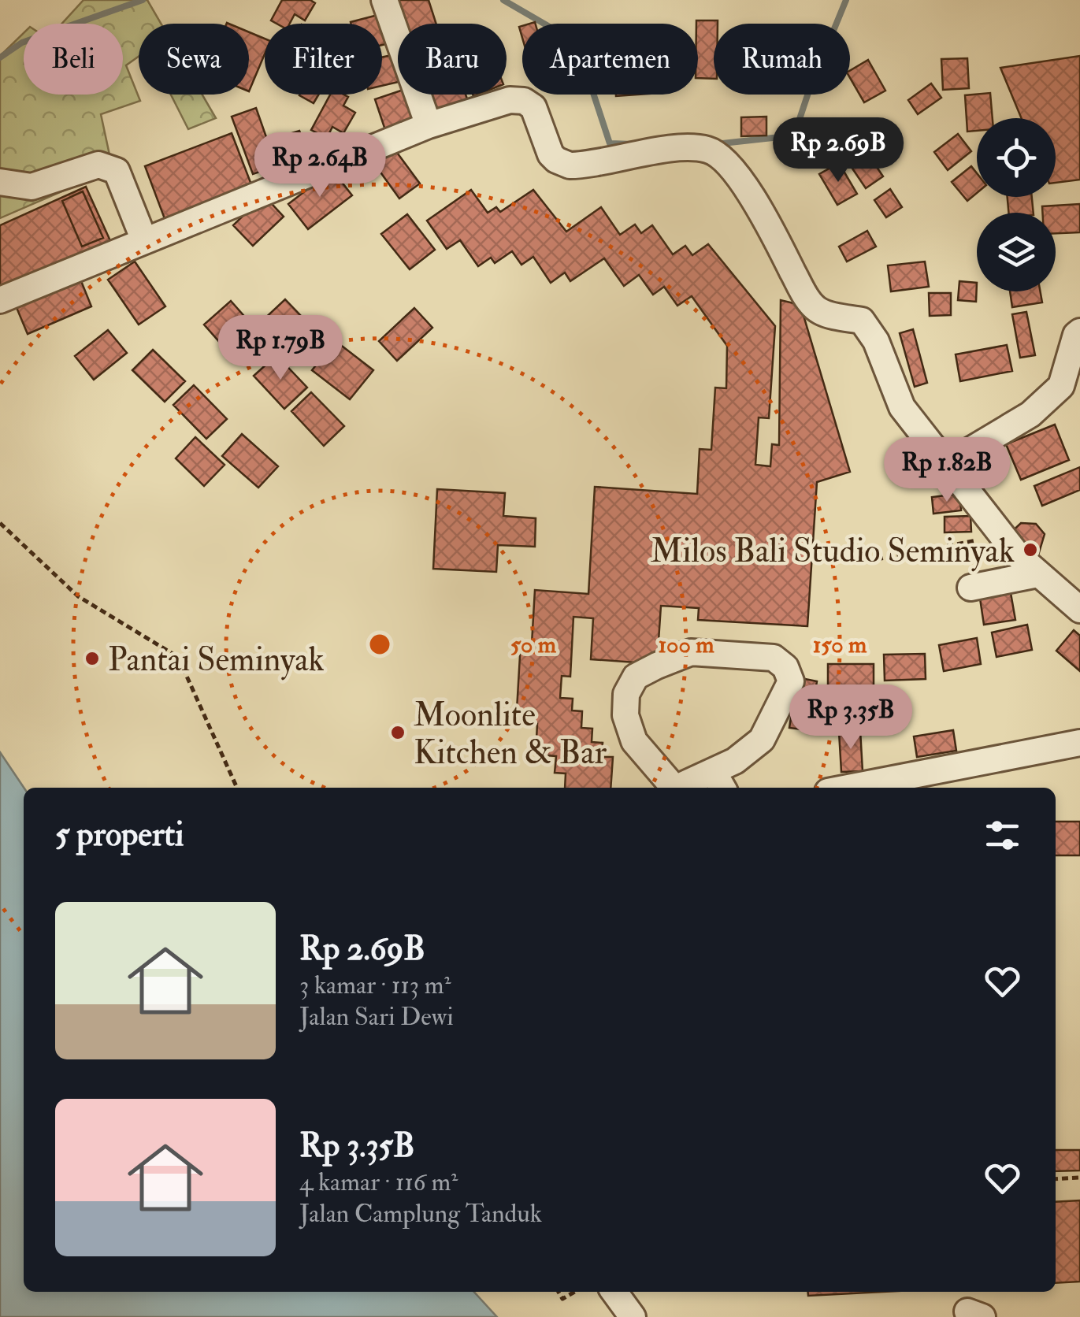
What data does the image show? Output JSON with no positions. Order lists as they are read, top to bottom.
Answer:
{
  "places": ["Milos Bali Studio Seminyak", "Pantai Seminyak", "Moonlite Kitchen & Bar"],
  "page": {
    "chip": [
      "Beli",
      "Sewa",
      "Filter",
      "Baru",
      "Apartemen",
      "Rumah"
    ],
    "price": [
      "Rp 2.69B",
      "Rp 2.64B",
      "Rp 1.79B",
      "Rp 1.82B",
      "Rp 3.35B"
    ],
    "heading": "5 properti",
    "list": [
      {
        "name": "Rp 2.69B",
        "note": "3 kamar · 113 m² · Jalan Sari Dewi"
      },
      {
        "name": "Rp 3.35B",
        "note": "4 kamar · 116 m² · Jalan Camplung Tanduk"
      }
    ]
  },
  "rings": ["50 m", "100 m", "150 m"]
}
